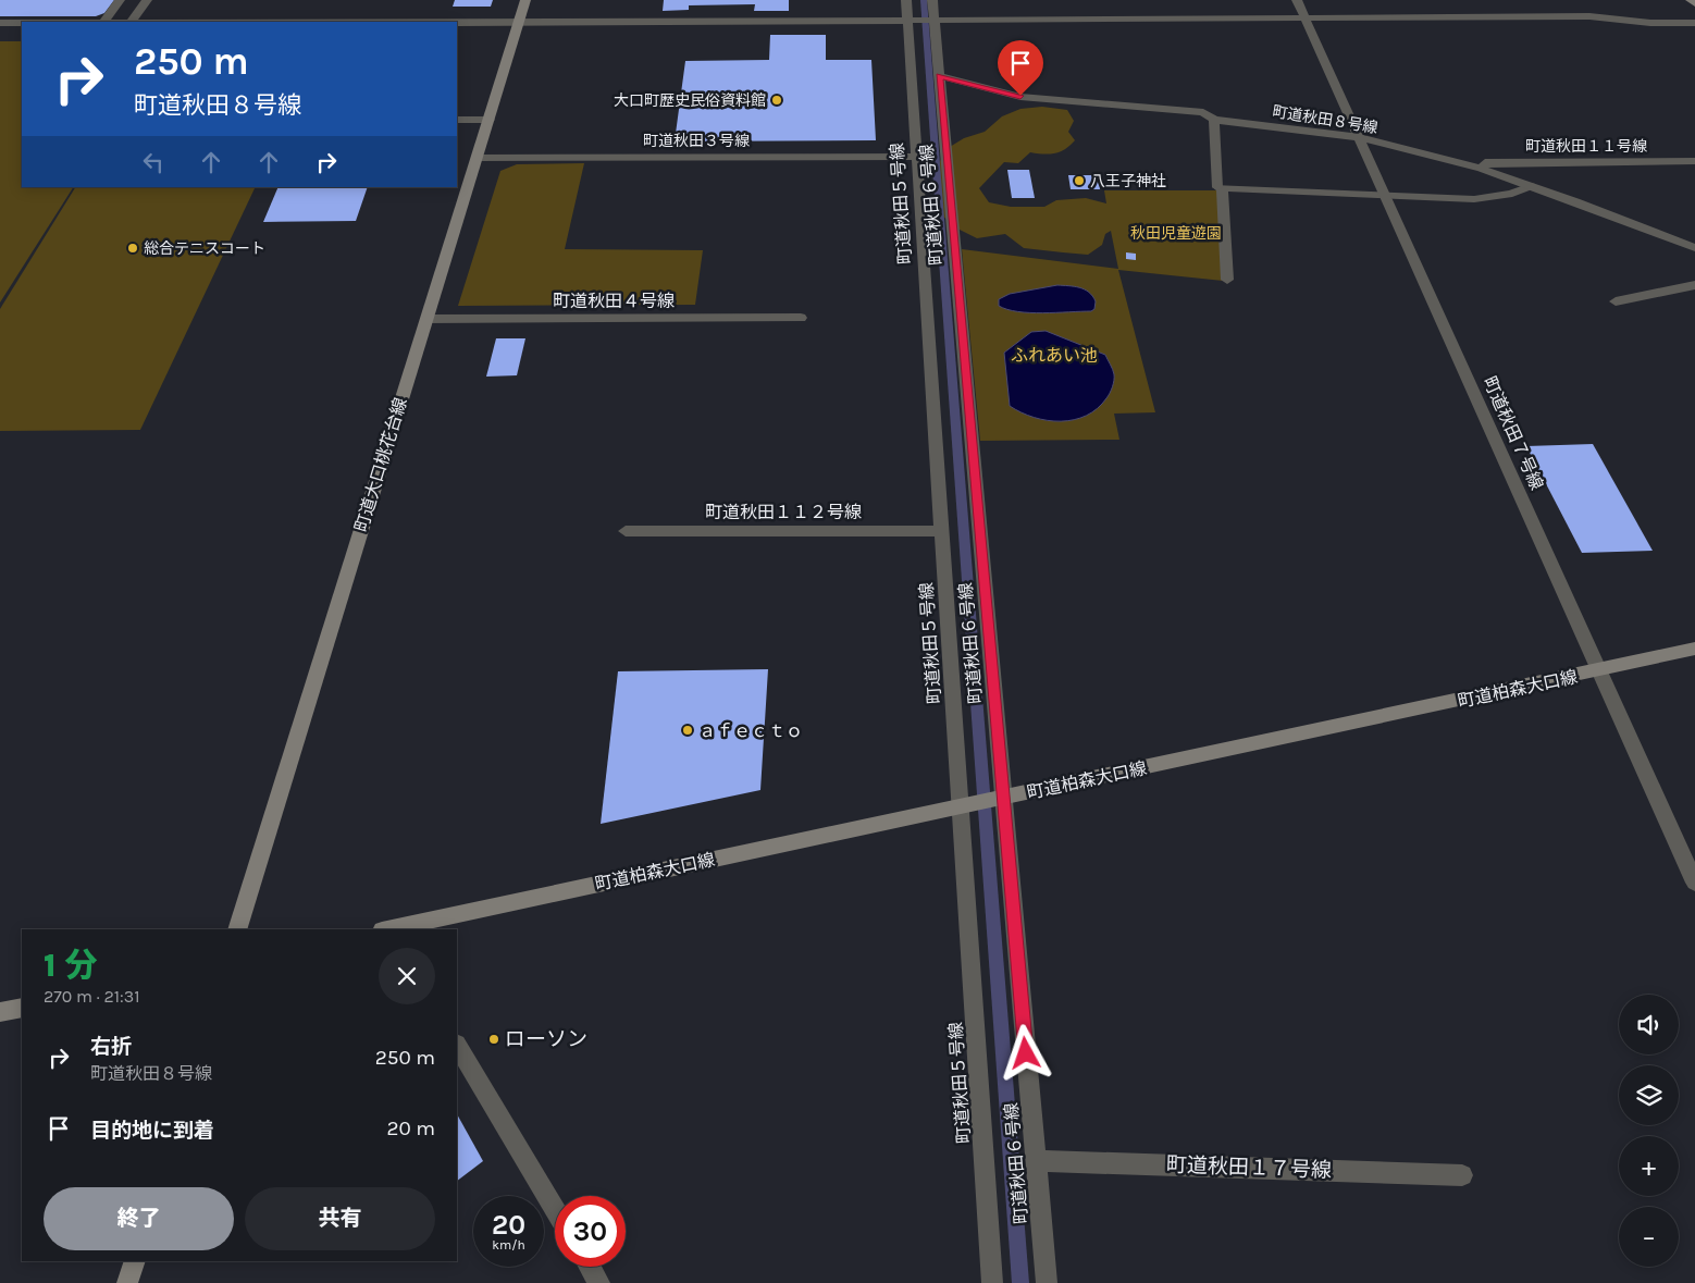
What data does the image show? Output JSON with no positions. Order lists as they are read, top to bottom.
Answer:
{
  "streets": {
    "street": [
      "町道秋田８号線",
      "町道秋田３号線",
      "町道秋田１１号線",
      "町道秋田５号線",
      "町道秋田６号線",
      "町道秋田４号線",
      "町道秋田７号線",
      "町道大口桃花台線",
      "町道秋田１１２号線",
      "町道柏森大口線",
      "町道秋田１７号線"
    ]
  },
  "crossings": [
    ["町道秋田８号線", "町道秋田１１号線"],
    ["町道秋田８号線", "町道秋田６号線"],
    ["町道秋田８号線", "町道秋田７号線"],
    ["町道秋田３号線", "町道秋田５号線"],
    ["町道秋田３号線", "町道大口桃花台線"],
    ["町道秋田５号線", "町道秋田１１２号線"],
    ["町道秋田５号線", "町道柏森大口線"],
    ["町道秋田６号線", "町道柏森大口線"],
    ["町道秋田６号線", "町道秋田１７号線"],
    ["町道秋田４号線", "町道大口桃花台線"],
    ["町道秋田７号線", "町道柏森大口線"]
  ],
  "parks": ["秋田児童遊園", "ふれあい池"],
  "places": [
    "大口町歴史民俗資料館",
    "八王子神社",
    "総合テニスコート",
    "ａｆｅｃｔｏ",
    "ローソン"
  ],
  "page": {
    "turn": ["250 m", "町道秋田８号線"],
    "heading": ["1 分", "270 m · 21:31"],
    "map_buttons": ["+", "−"],
    "list": [
      {
        "name": "右折",
        "note": "町道秋田８号線",
        "value": "250 m"
      },
      {
        "name": "目的地に到着",
        "value": "20 m"
      }
    ],
    "buttons": ["終了", "共有"],
    "speed": "20 km/h",
    "limit": "30"
  }
}
